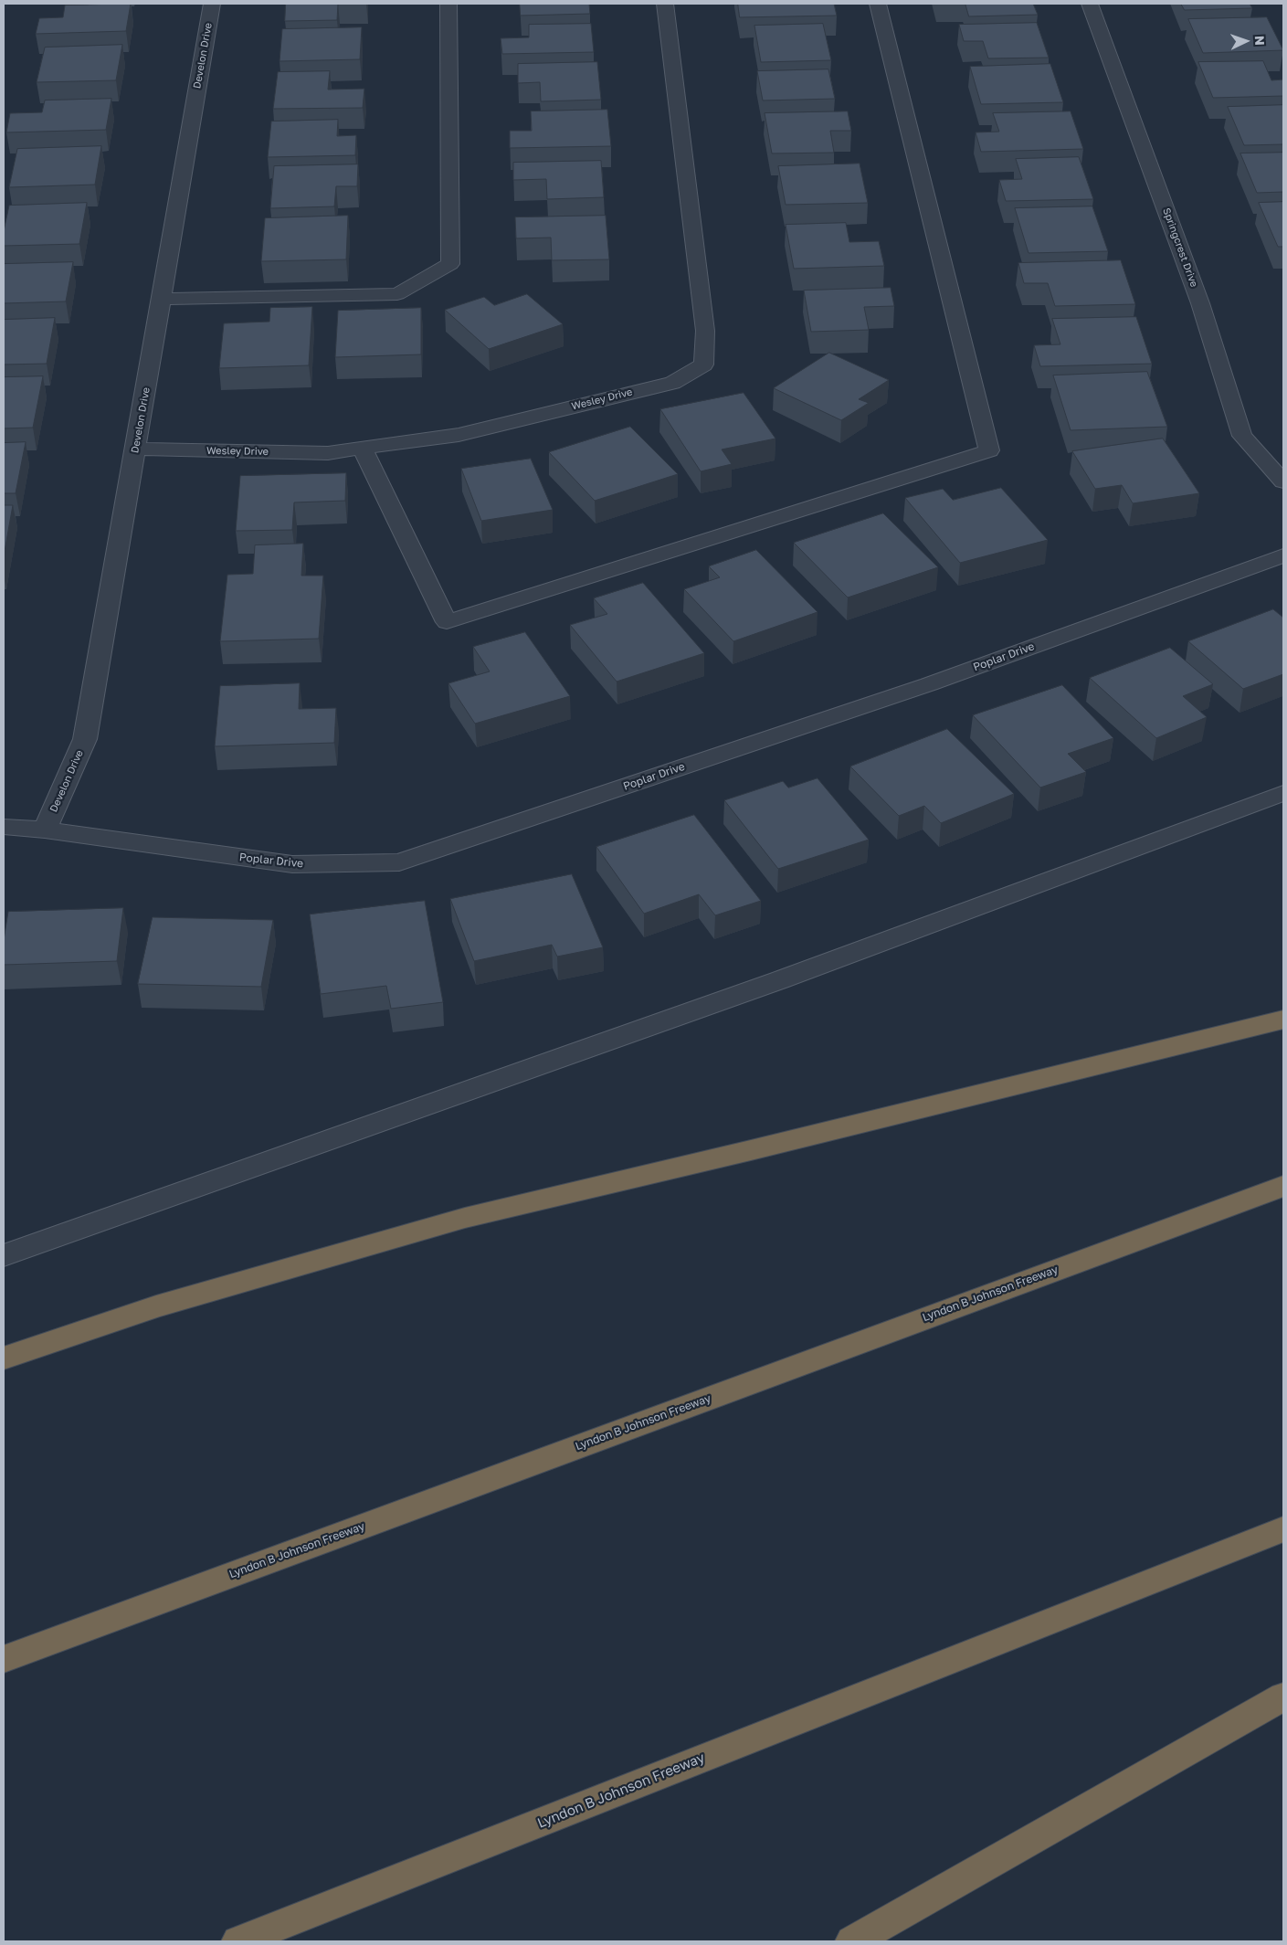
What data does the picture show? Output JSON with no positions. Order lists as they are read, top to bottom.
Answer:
{
  "streets": {
    "highway": ["Lyndon B Johnson Freeway"],
    "street": [
      "Develon Drive",
      "Springcrest Drive",
      "Wesley Drive",
      "Poplar Drive"
    ]
  },
  "crossings": [
    ["Develon Drive", "Wesley Drive"],
    ["Develon Drive", "Poplar Drive"]
  ],
  "north": "right"
}
